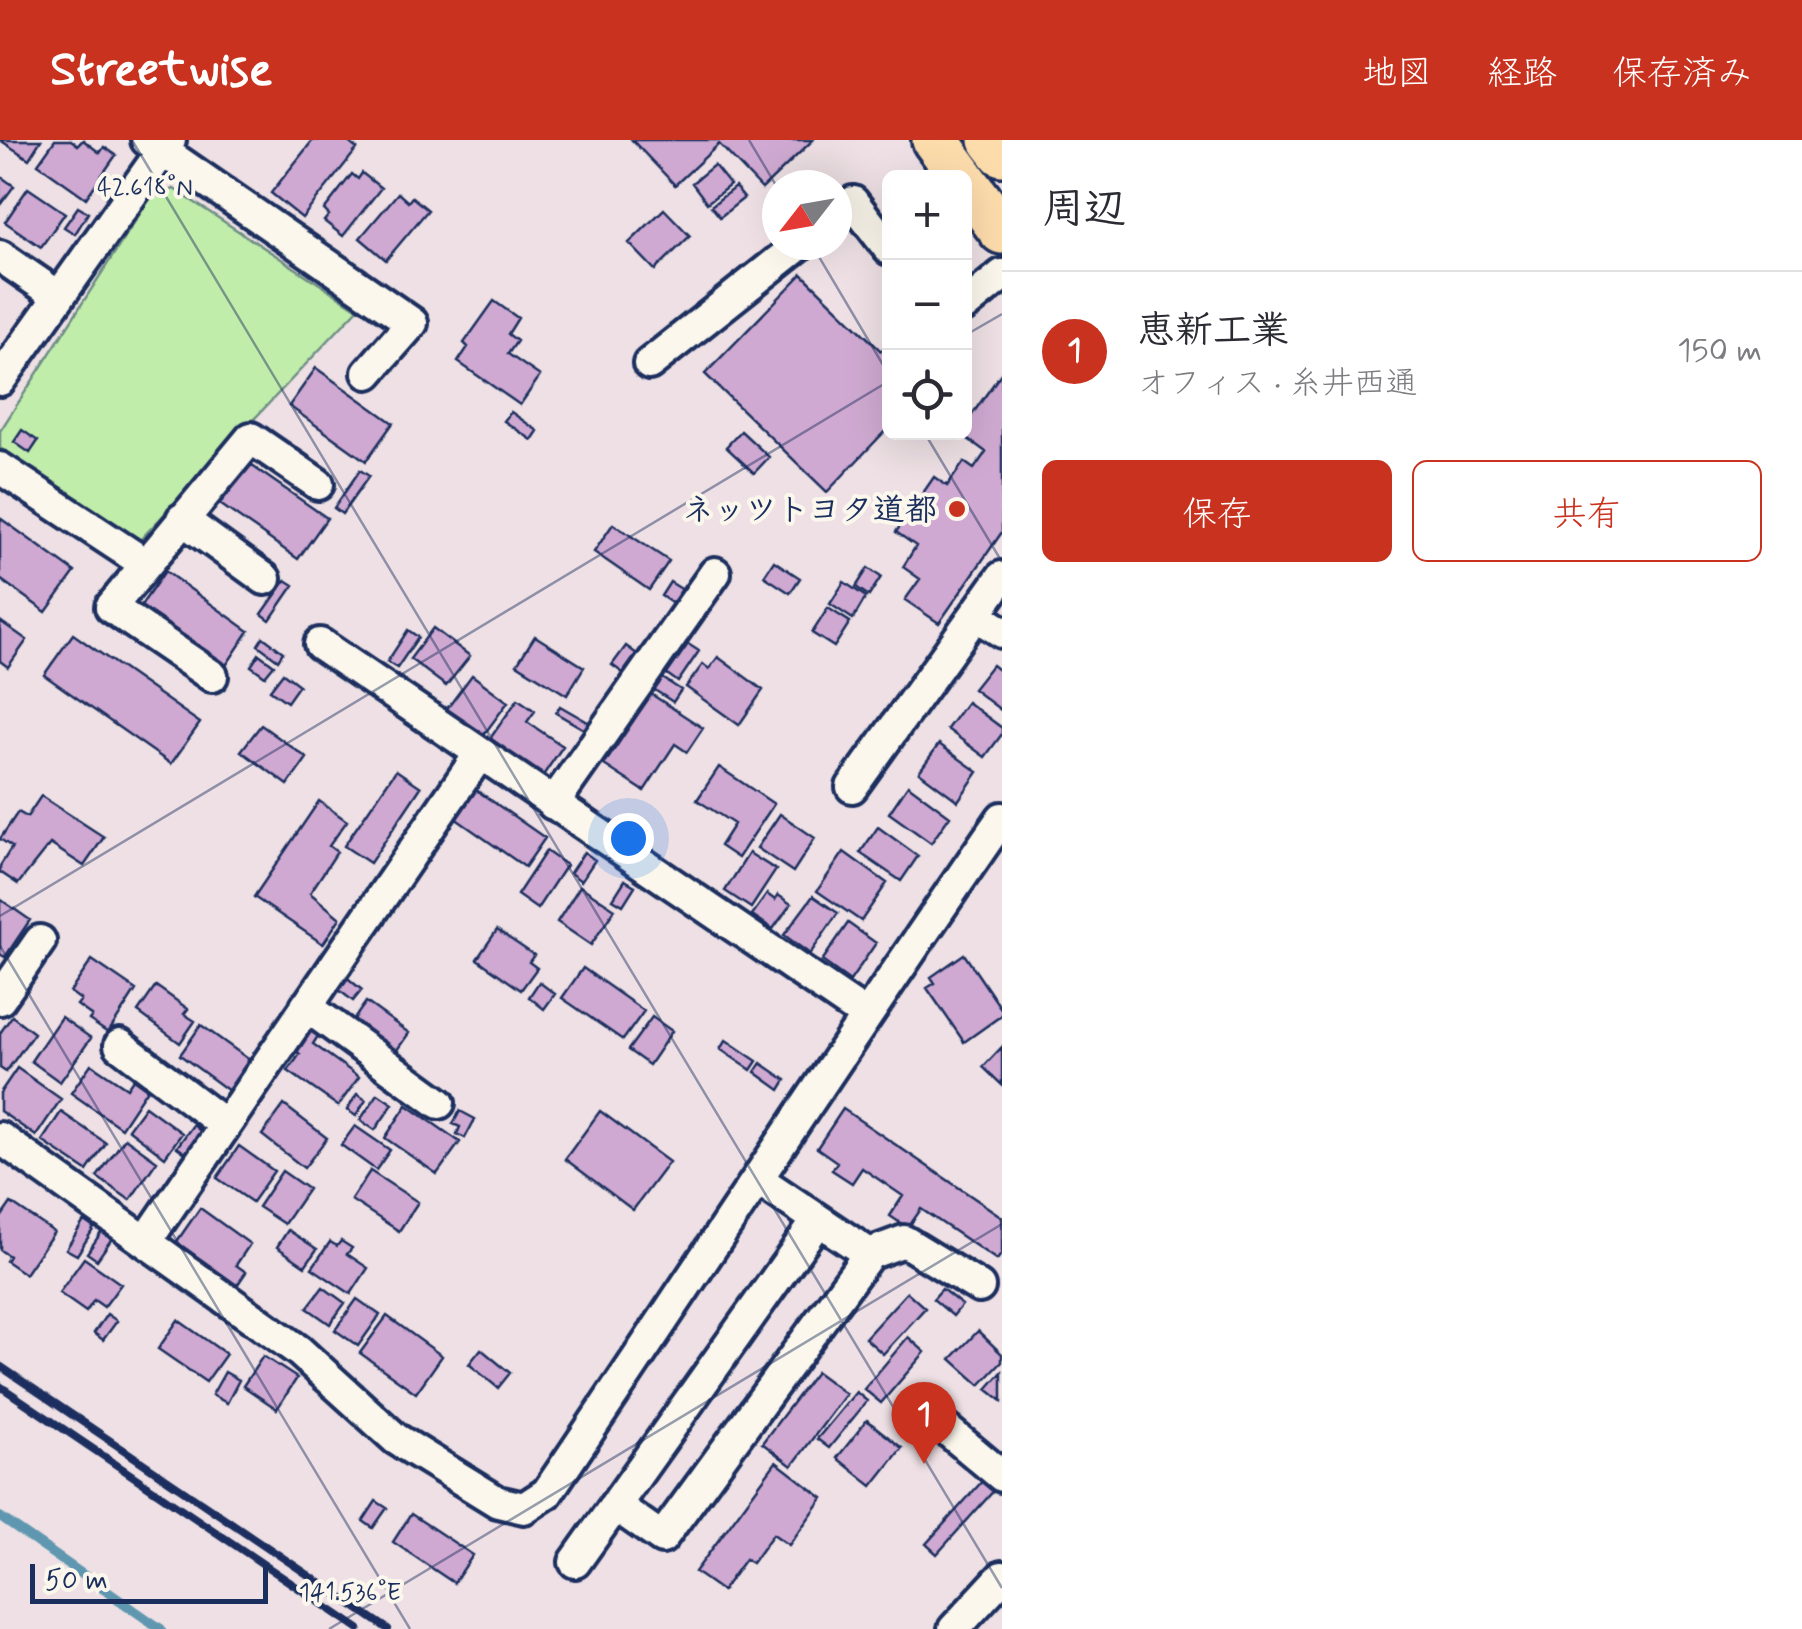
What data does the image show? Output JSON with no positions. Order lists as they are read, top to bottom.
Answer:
{
  "places": ["ネッツトヨタ道都"],
  "scale_bar": "50 m",
  "north": "bottom left",
  "page": {
    "header": "Streetwise",
    "nav": ["地図", "経路", "保存済み"],
    "heading": "周辺",
    "map_buttons": ["+", "−"],
    "list": [
      {
        "mark": "1",
        "name": "恵新工業",
        "note": "オフィス · 糸井西通",
        "value": "150 m"
      }
    ],
    "buttons": ["保存", "共有"],
    "pins": "1",
    "scale": "50 m"
  },
  "coordinates": ["42.618°N", "141.536°E"]
}
